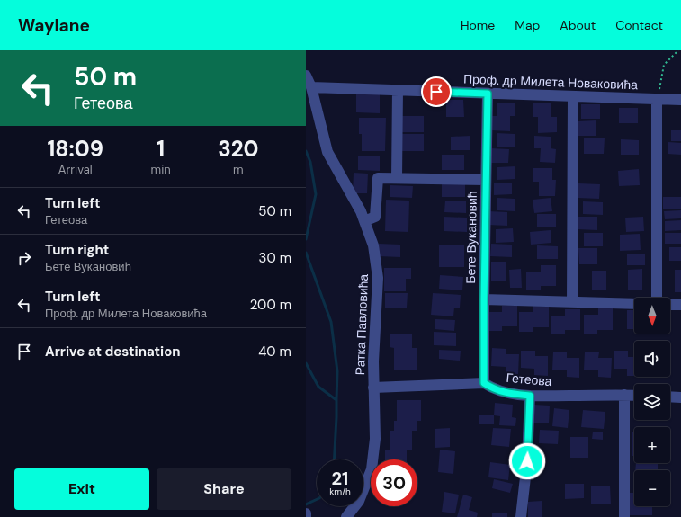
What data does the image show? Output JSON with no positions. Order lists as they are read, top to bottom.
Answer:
{
  "streets": {
    "street": [
      "Проф. др Милета Новаковића",
      "Бете Вукановић",
      "Ратка Павловића",
      "Гетеова"
    ]
  },
  "crossings": [
    ["Проф. др Милета Новаковића", "Бете Вукановић"],
    ["Проф. др Милета Новаковића", "Ратка Павловића"],
    ["Бете Вукановић", "Гетеова"],
    ["Ратка Павловића", "Гетеова"]
  ],
  "north": "bottom",
  "page": {
    "header": "Waylane",
    "nav": [
      "Home",
      "Map",
      "About",
      "Contact"
    ],
    "turn": ["50 m", "Гетеова"],
    "eta": [
      "18:09",
      "Arrival",
      "1",
      "min",
      "320",
      "m"
    ],
    "list": [
      {
        "name": "Turn left",
        "note": "Гетеова",
        "value": "50 m"
      },
      {
        "name": "Turn right",
        "note": "Бете Вукановић",
        "value": "30 m"
      },
      {
        "name": "Turn left",
        "note": "Проф. др Милета Новаковића",
        "value": "200 m"
      },
      {
        "name": "Arrive at destination",
        "value": "40 m"
      }
    ],
    "map_buttons": ["+", "−"],
    "speed": "21 km/h",
    "limit": "30",
    "buttons": ["Exit", "Share"]
  }
}
